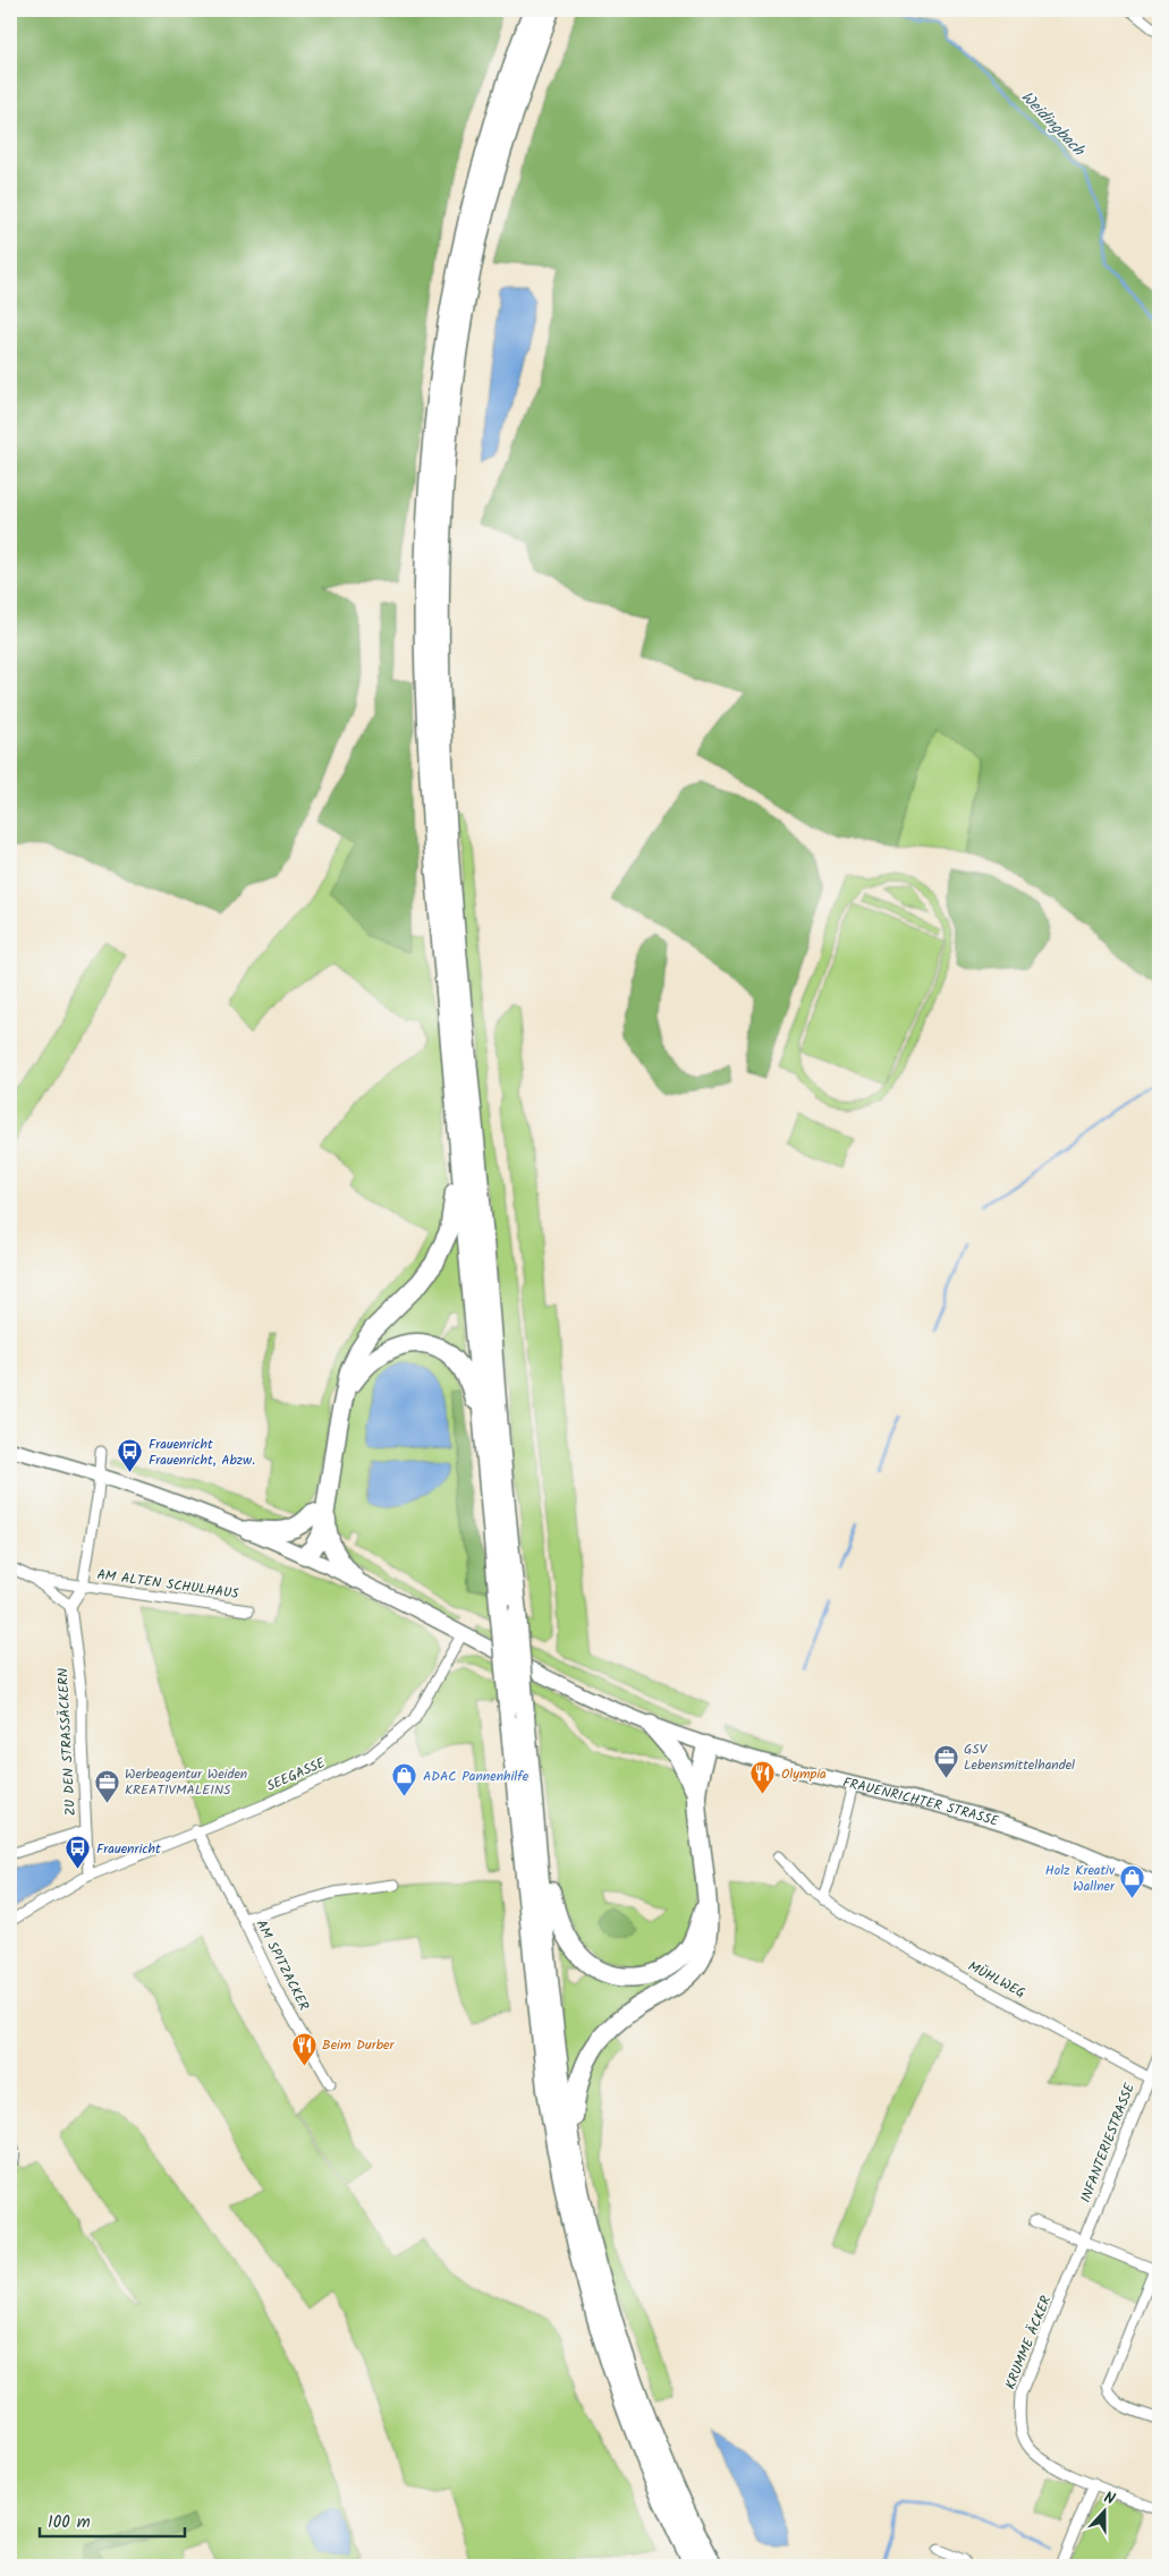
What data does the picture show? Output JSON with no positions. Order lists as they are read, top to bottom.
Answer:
{
  "streets": {
    "main road": ["FRAUENRICHTER STRASSE"],
    "street": [
      "AM ALTEN SCHULHAUS",
      "ZU DEN STRASSÄCKERN",
      "SEEGASSE",
      "AM SPITZACKER",
      "MÜHLWEG",
      "INFANTERIESTRASSE",
      "KRUMME ÄCKER"
    ]
  },
  "crossings": [
    ["AM ALTEN SCHULHAUS", "ZU DEN STRASSÄCKERN"],
    ["ZU DEN STRASSÄCKERN", "SEEGASSE"],
    ["SEEGASSE", "FRAUENRICHTER STRASSE"],
    ["SEEGASSE", "AM SPITZACKER"],
    ["MÜHLWEG", "INFANTERIESTRASSE"],
    ["INFANTERIESTRASSE", "KRUMME ÄCKER"]
  ],
  "water": ["Weidingbach"],
  "places": {
    "bus stop": ["Frauenricht Frauenricht, Abzw.", "Frauenricht"],
    "office": ["GSV Lebensmittelhandel", "Werbeagentur Weiden KREATIVMALEINS"],
    "restaurant": ["Olympia", "Beim Durber"],
    "shop": ["ADAC Pannenhilfe", "Holz Kreativ Wallner"]
  },
  "scale_bar": "100 m",
  "north": "top"
}
